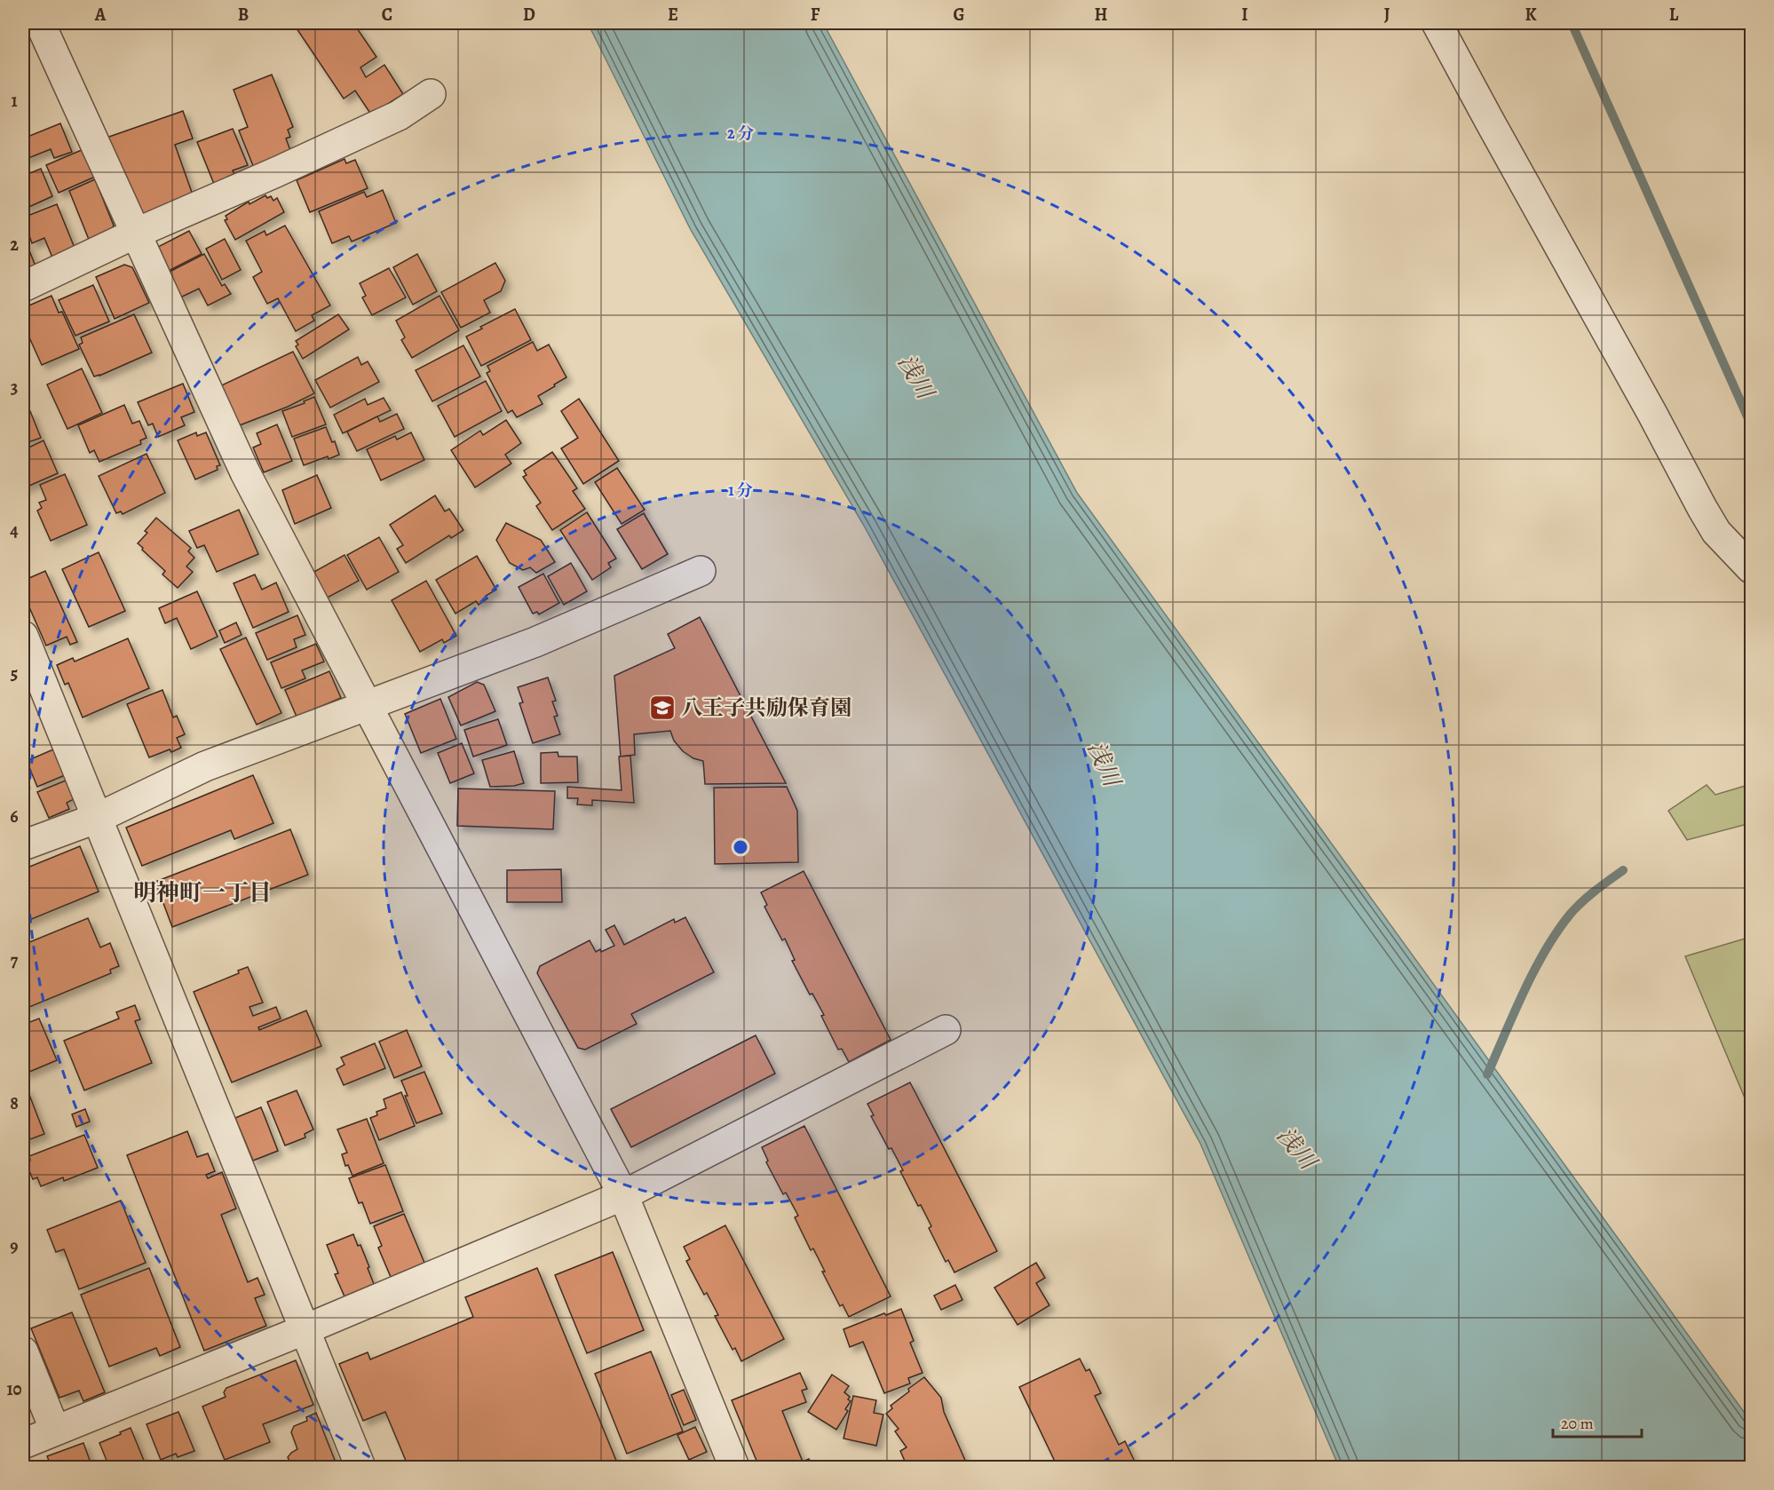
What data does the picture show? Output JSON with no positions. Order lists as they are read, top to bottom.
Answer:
{
  "districts": ["明神町一丁目"],
  "water": ["浅川"],
  "places": {
    "school or university": ["八王子共励保育園"]
  },
  "scale_bar": "20 m",
  "grid": {
    "columns": [
      "A",
      "B",
      "C",
      "D",
      "E",
      "F",
      "G",
      "H",
      "I",
      "J",
      "K",
      "L"
    ],
    "rows": [
      "1",
      "2",
      "3",
      "4",
      "5",
      "6",
      "7",
      "8",
      "9",
      "10"
    ]
  },
  "rings": ["2 分", "1 分"]
}
